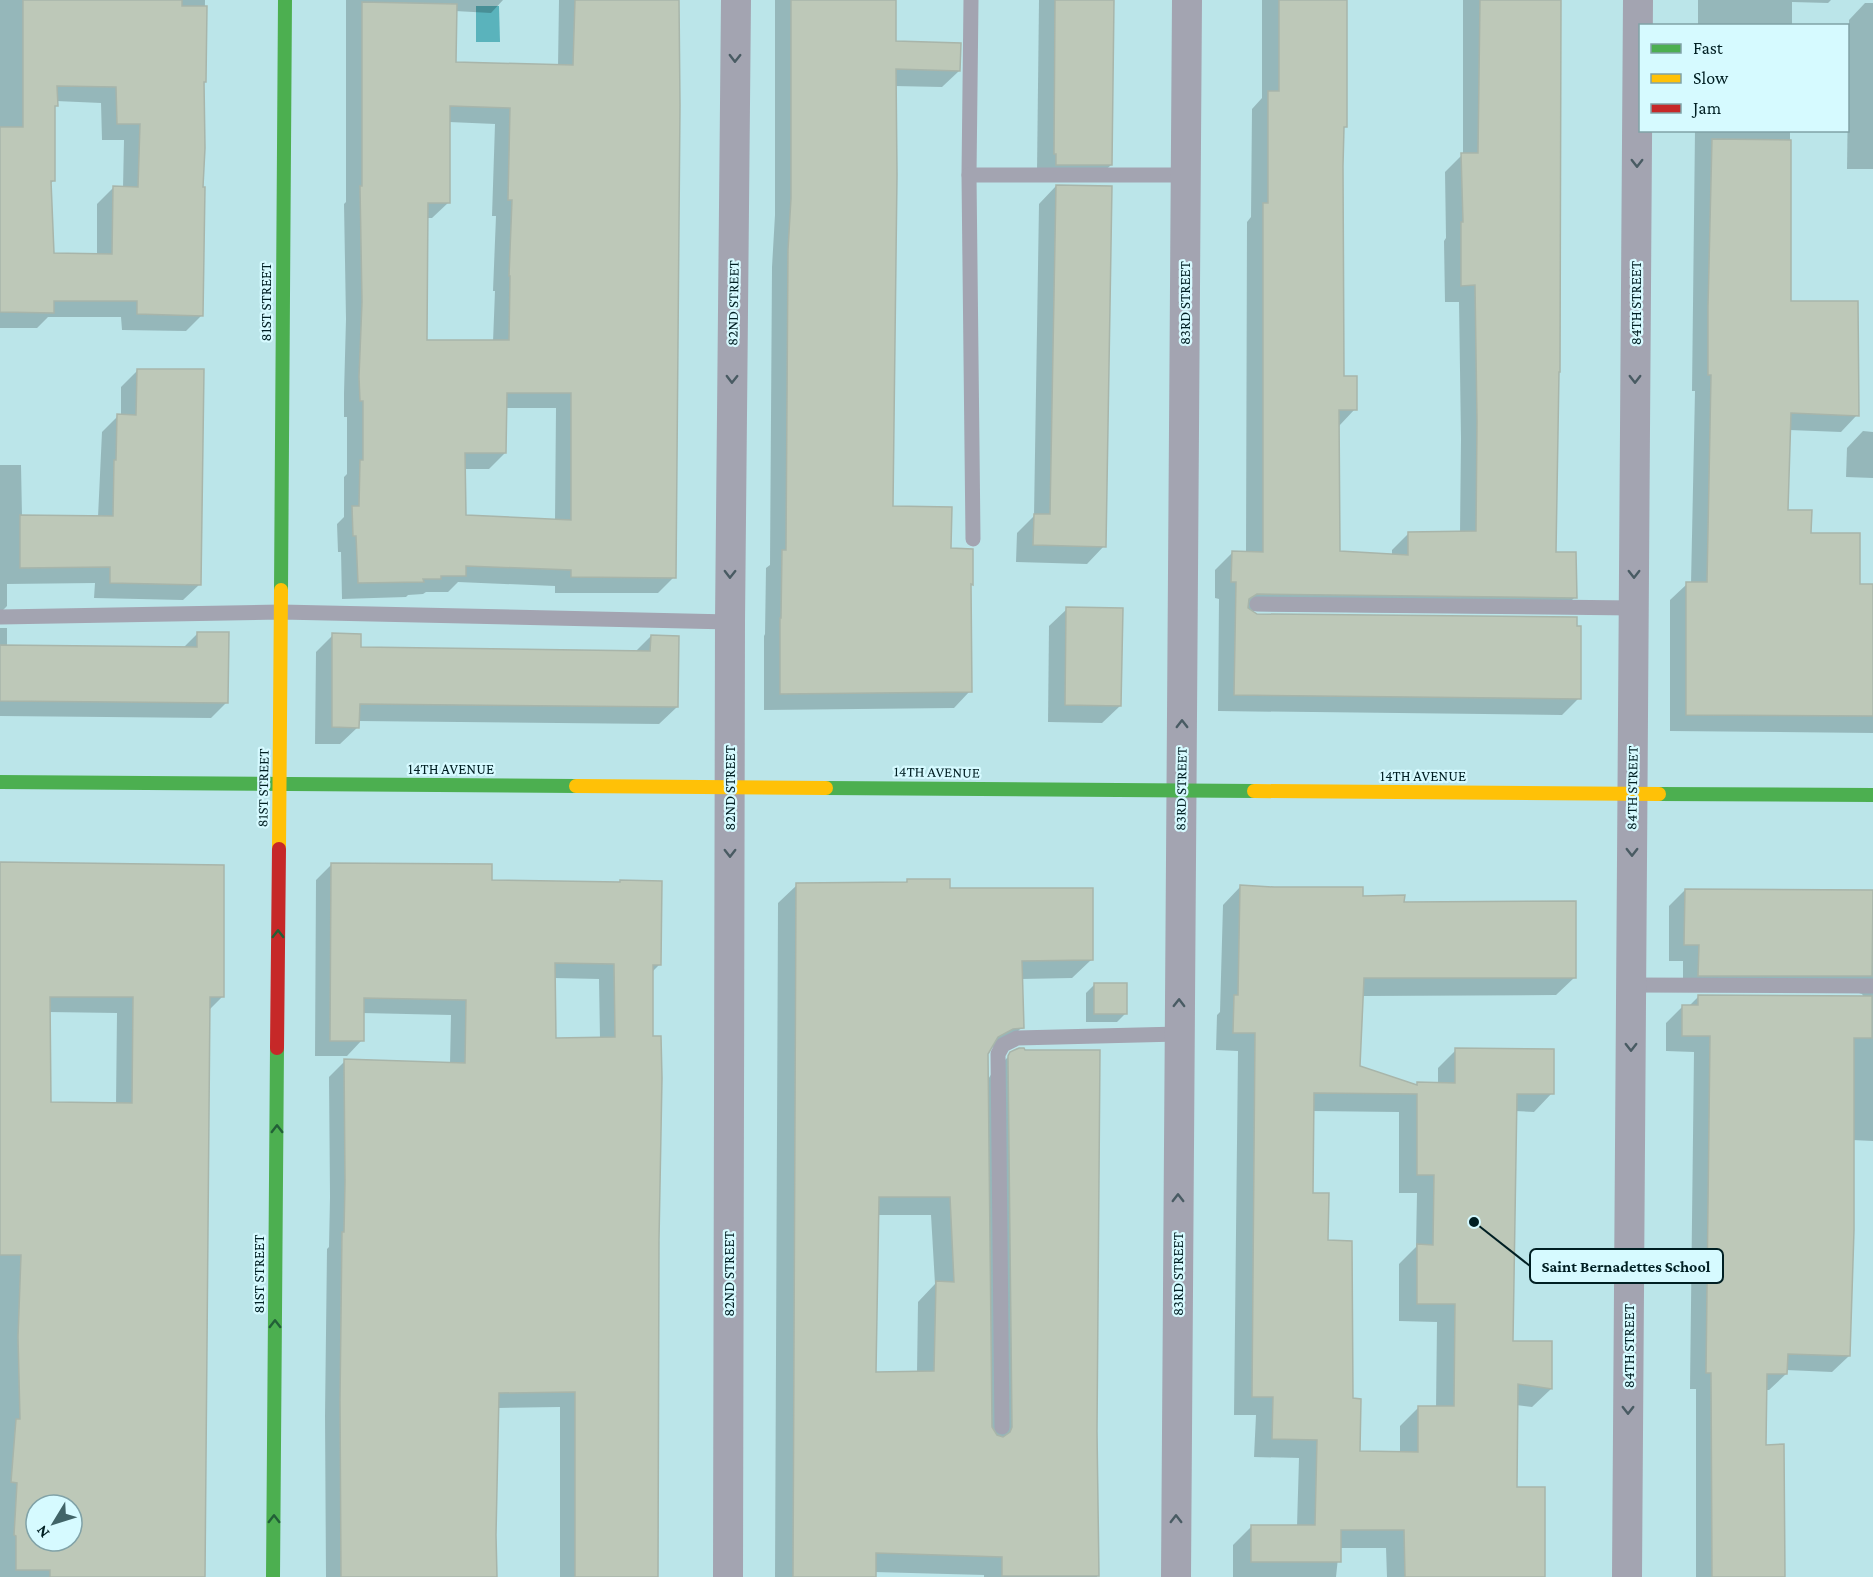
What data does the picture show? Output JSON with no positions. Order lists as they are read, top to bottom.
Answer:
{
  "streets": {
    "main road": ["81ST STREET", "14TH AVENUE"],
    "street": ["82ND STREET", "83RD STREET", "84TH STREET"]
  },
  "crossings": [
    ["81ST STREET", "14TH AVENUE"],
    ["82ND STREET", "14TH AVENUE"],
    ["83RD STREET", "14TH AVENUE"],
    ["84TH STREET", "14TH AVENUE"]
  ],
  "one_way": [
    "81ST STREET",
    "82ND STREET",
    "83RD STREET",
    "84TH STREET"
  ],
  "places": ["Saint Bernadettes School"],
  "legend": ["Fast", "Slow", "Jam"],
  "north": "bottom left"
}
